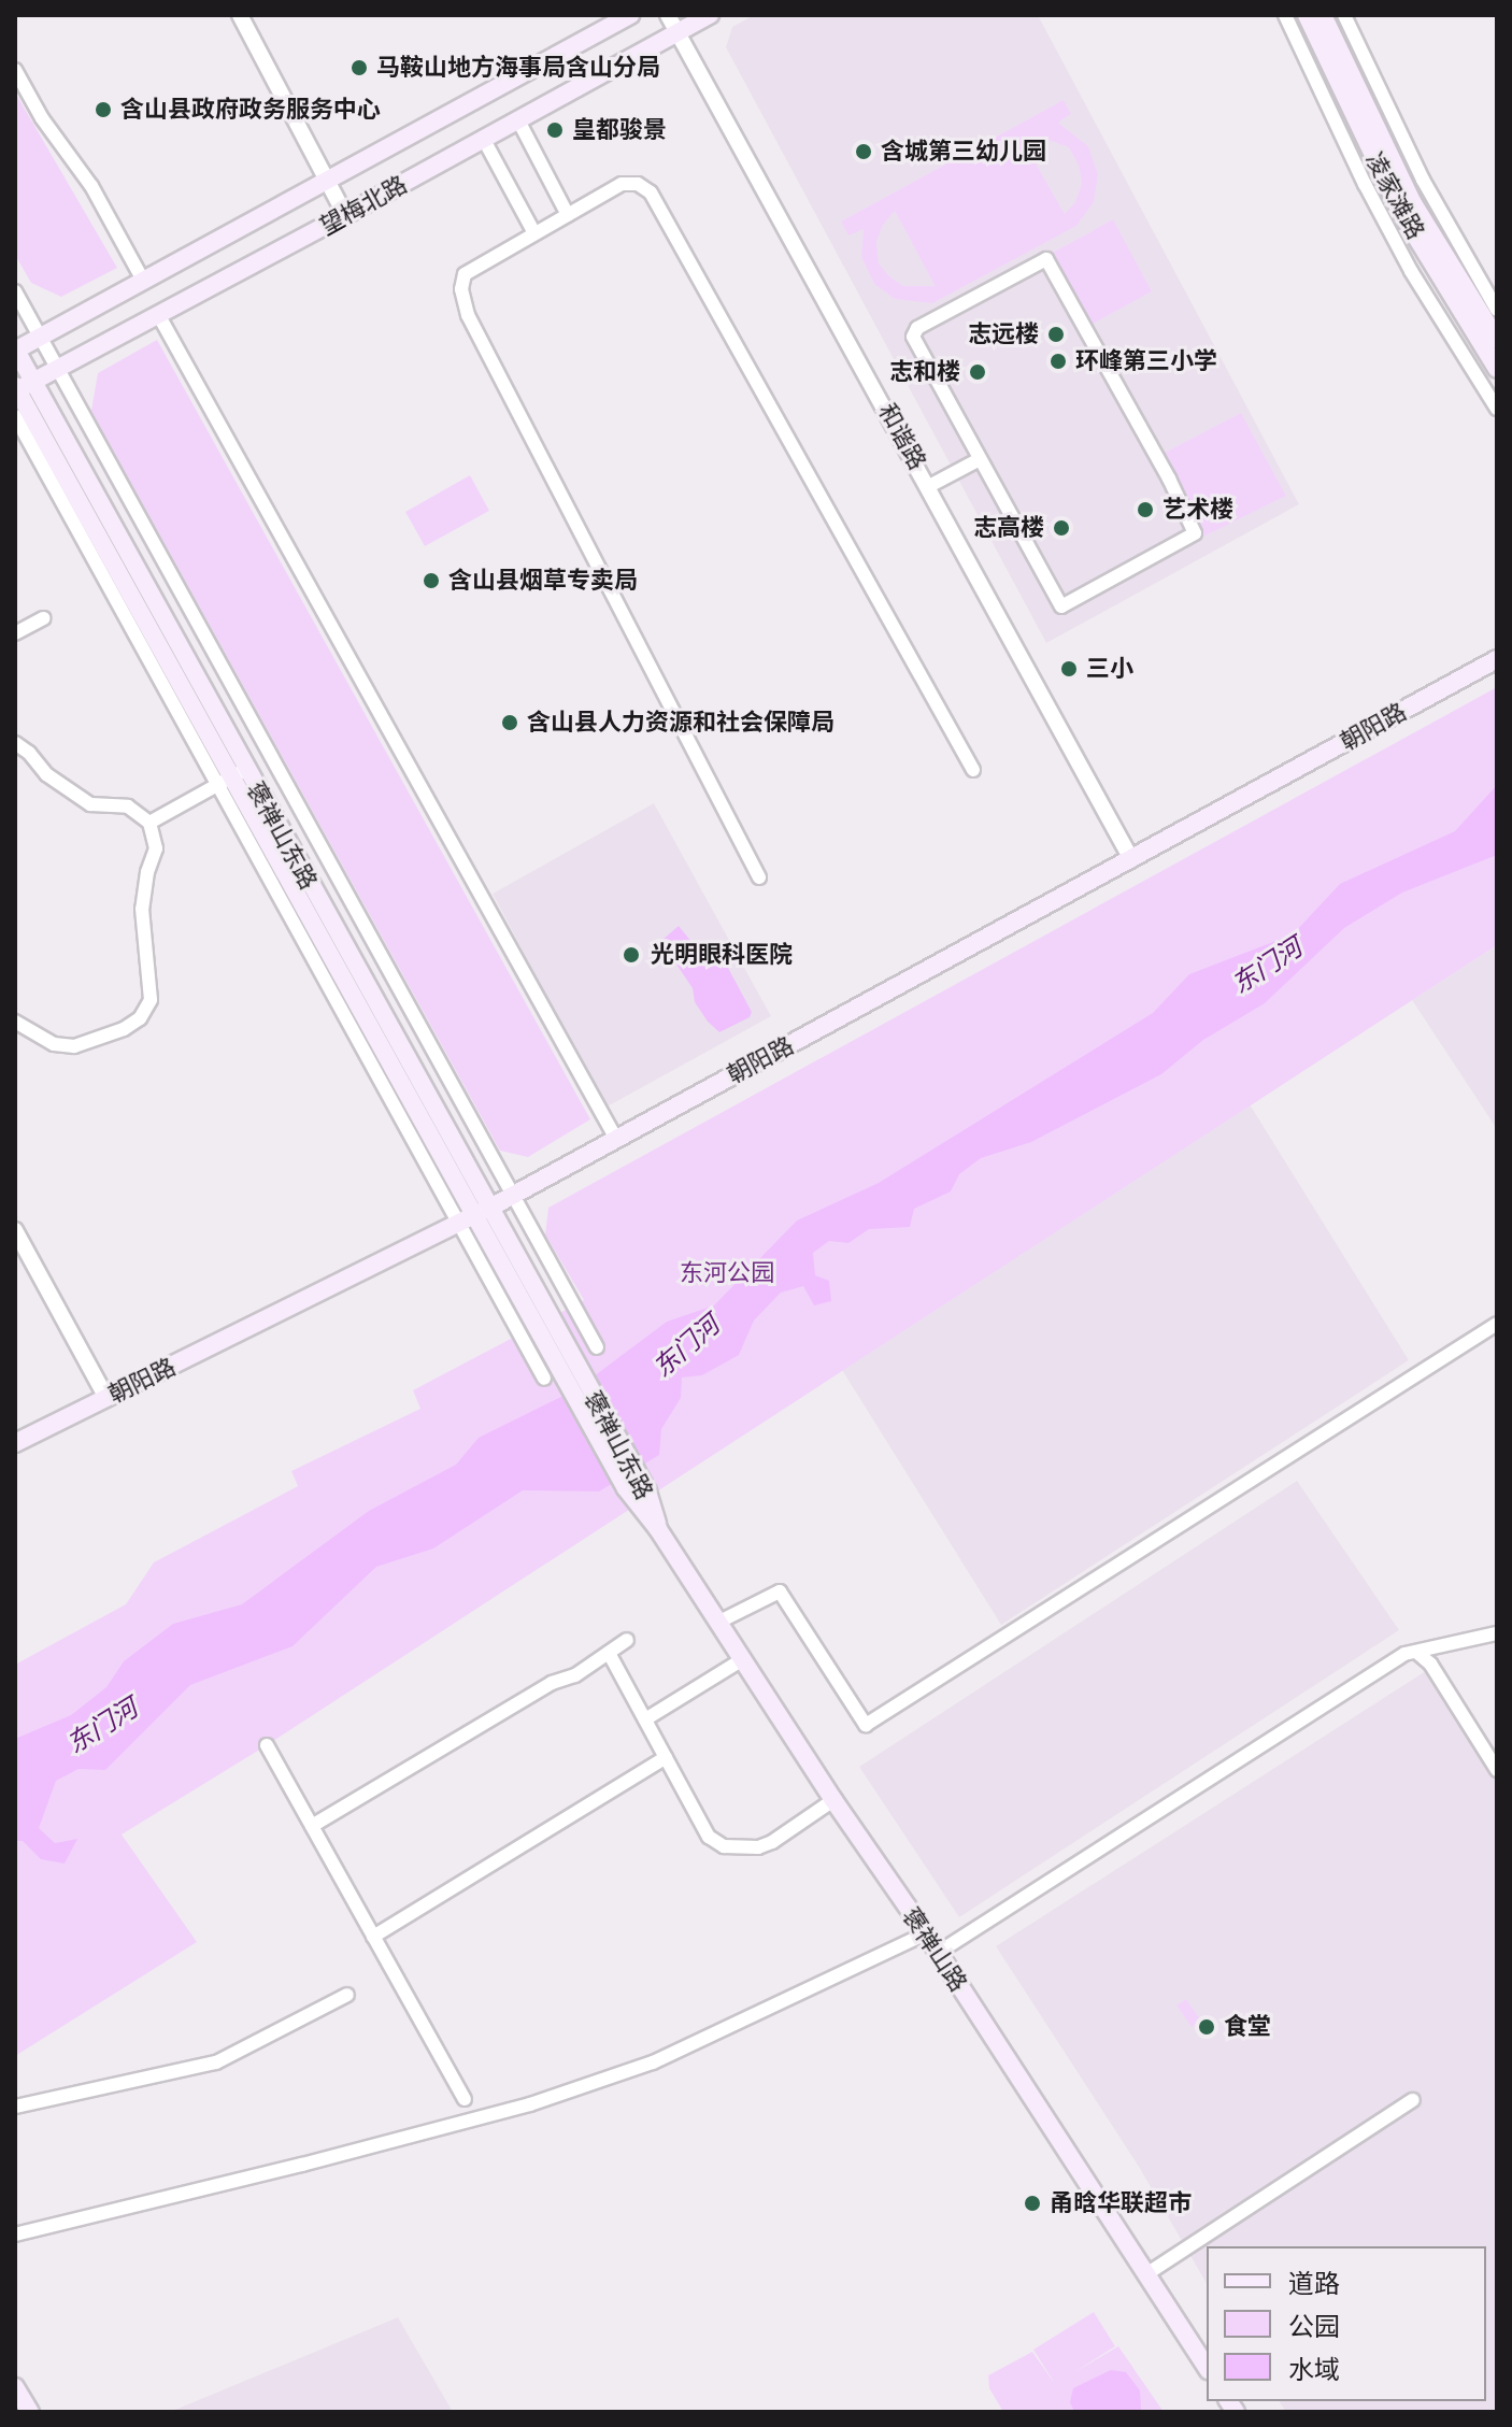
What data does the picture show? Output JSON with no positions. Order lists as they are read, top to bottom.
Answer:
{
  "streets": {
    "main road": [
      "凌家滩路",
      "望梅北路",
      "朝阳路",
      "褒禅山东路",
      "褒禅山路"
    ],
    "street": ["和谐路"]
  },
  "crossings": [
    ["望梅北路", "和谐路"],
    ["望梅北路", "褒禅山东路"],
    ["和谐路", "朝阳路"],
    ["朝阳路", "褒禅山东路"],
    ["褒禅山东路", "褒禅山路"]
  ],
  "water": ["东门河"],
  "parks": ["东河公园"],
  "places": [
    "马鞍山地方海事局含山分局",
    "含山县政府政务服务中心",
    "皇都骏景",
    "含城第三幼儿园",
    "志远楼",
    "环峰第三小学",
    "志和楼",
    "艺术楼",
    "志高楼",
    "含山县烟草专卖局",
    "三小",
    "含山县人力资源和社会保障局",
    "光明眼科医院",
    "食堂",
    "甬晗华联超市"
  ],
  "legend": ["道路", "公园", "水域"]
}
